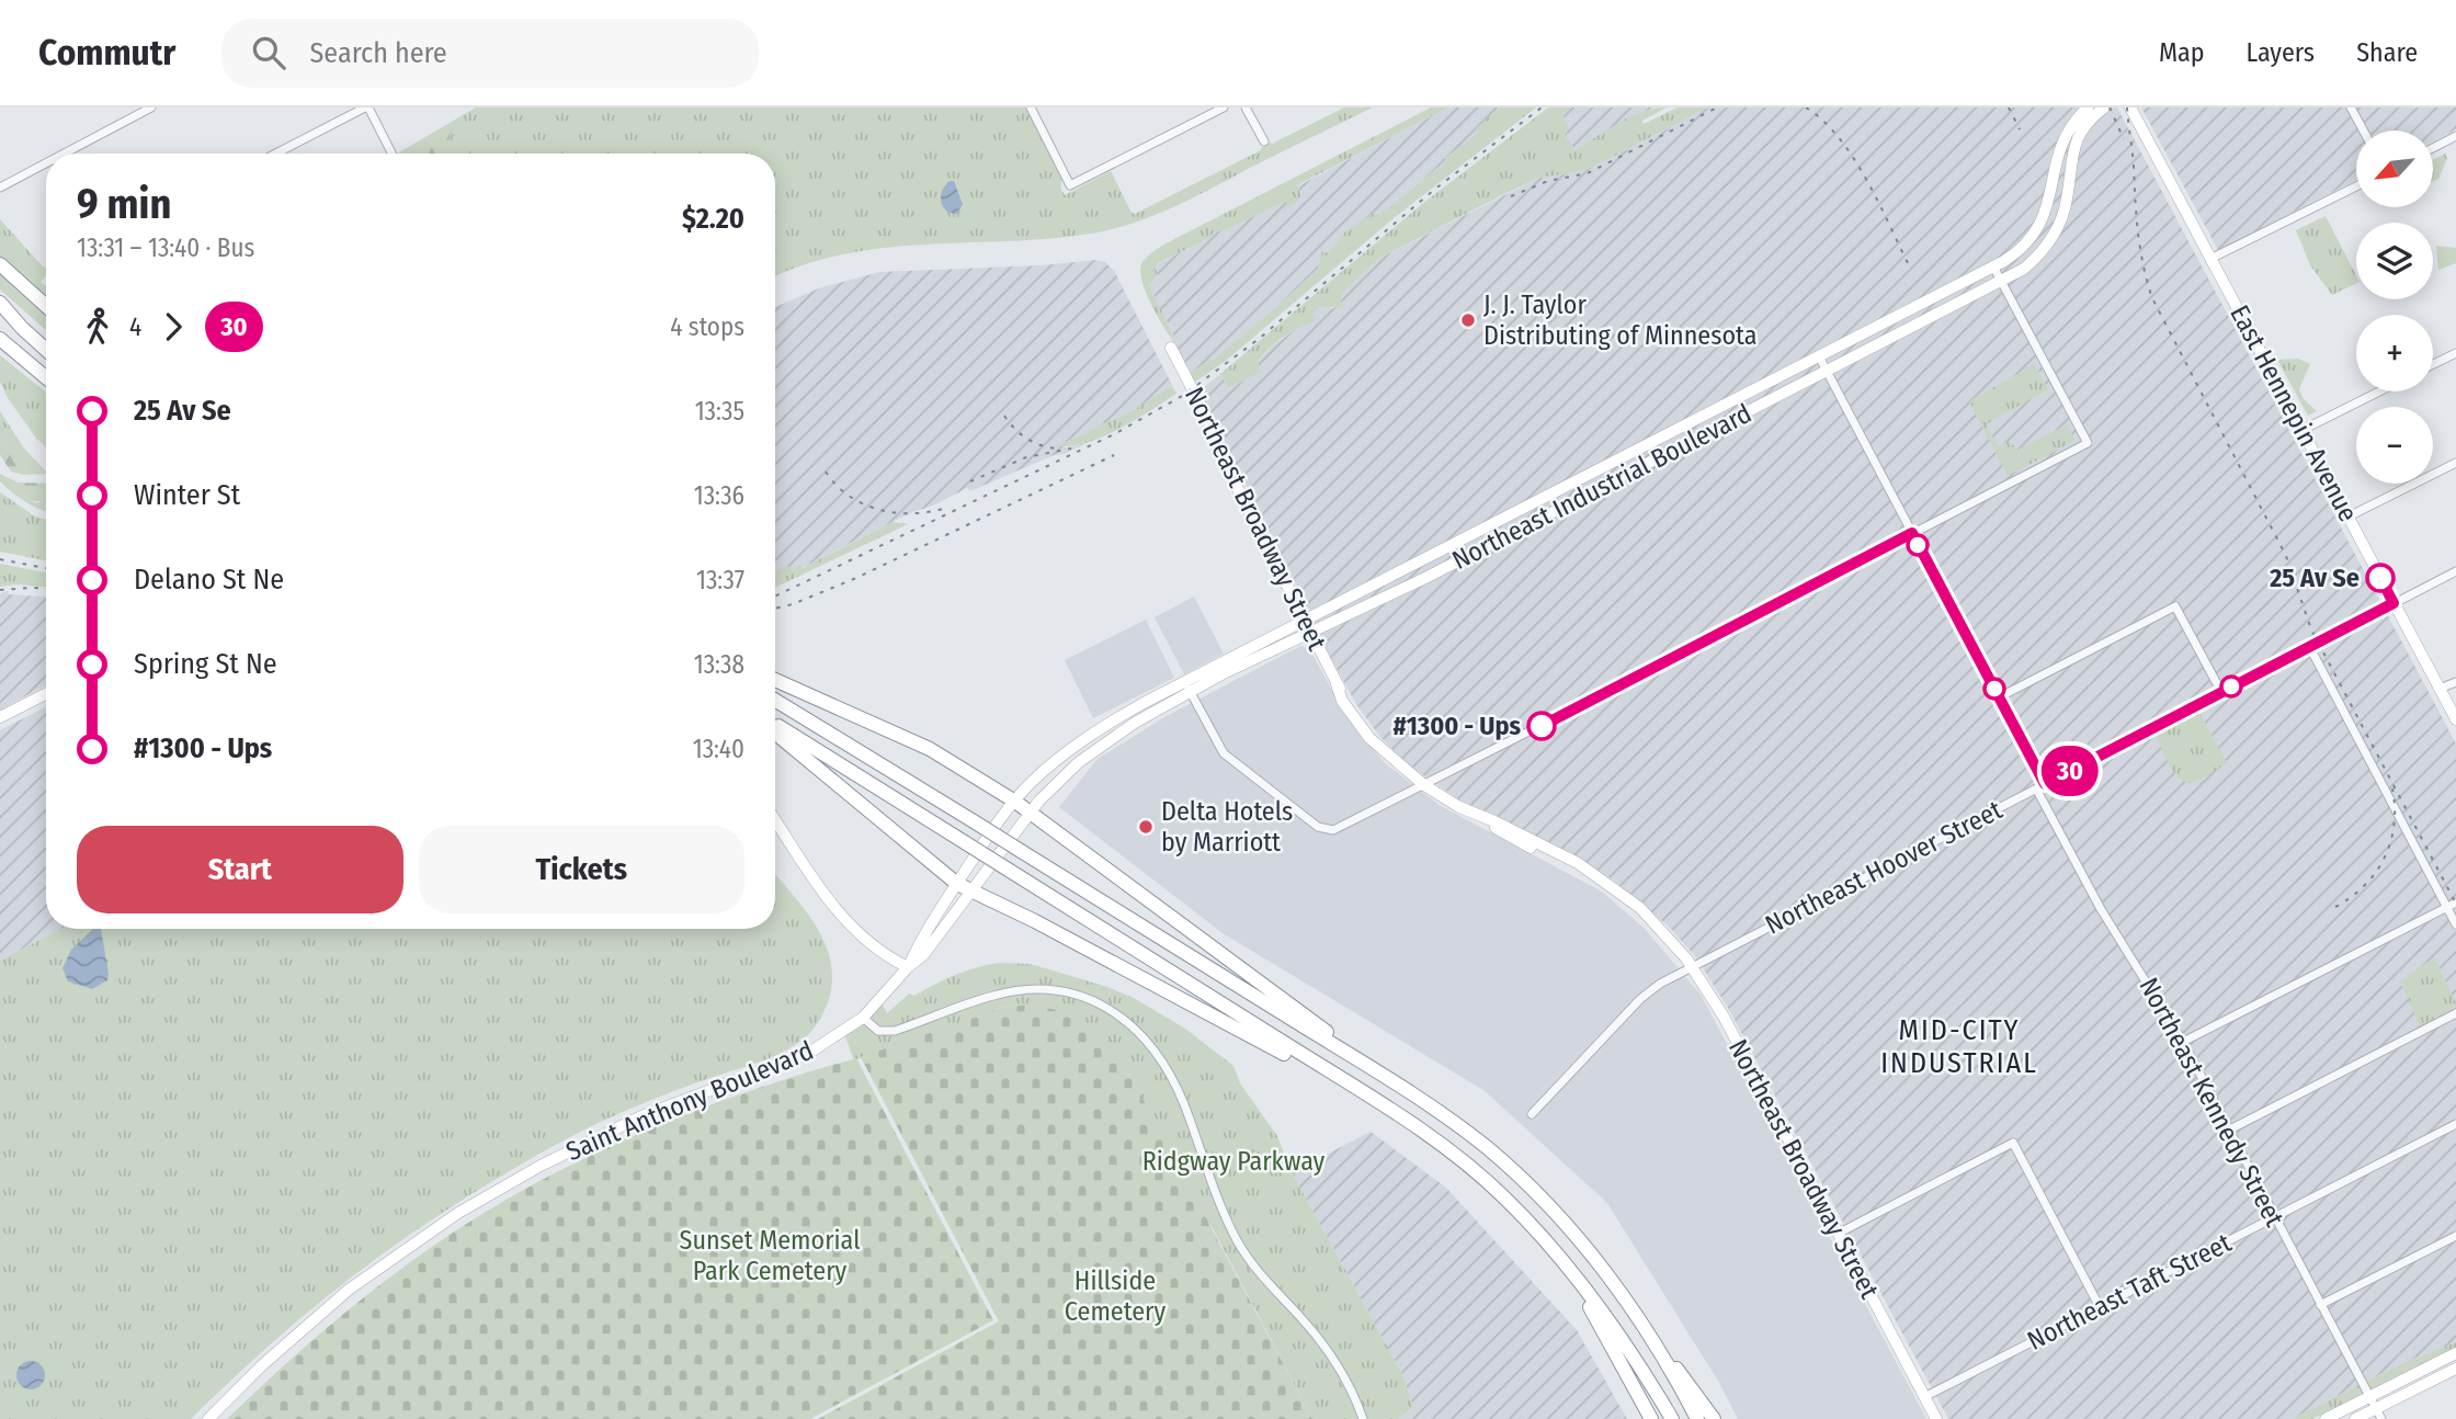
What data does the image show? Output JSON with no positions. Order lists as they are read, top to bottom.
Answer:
{
  "streets": {
    "street": [
      "East Hennepin Avenue",
      "Northeast Industrial Boulevard",
      "Northeast Broadway Street",
      "Northeast Hoover Street",
      "Saint Anthony Boulevard",
      "Northeast Kennedy Street",
      "Northeast Taft Street"
    ]
  },
  "crossings": [
    ["East Hennepin Avenue", "Northeast Hoover Street"],
    ["Northeast Industrial Boulevard", "Northeast Broadway Street"],
    ["Northeast Industrial Boulevard", "Saint Anthony Boulevard"],
    ["Northeast Industrial Boulevard", "Northeast Kennedy Street"],
    ["Northeast Broadway Street", "Northeast Hoover Street"],
    ["Northeast Broadway Street", "Northeast Taft Street"],
    ["Northeast Hoover Street", "Northeast Kennedy Street"],
    ["Northeast Kennedy Street", "Northeast Taft Street"]
  ],
  "districts": ["MID-CITY INDUSTRIAL"],
  "parks": ["Ridgway Parkway", "Sunset Memorial Park Cemetery", "Hillside Cemetery"],
  "places": [
    "J. J. Taylor Distributing of Minnesota",
    "25 Av Se",
    "#1300 - Ups",
    "Delta Hotels by Marriott"
  ],
  "lines": ["bus line 30"],
  "north": "bottom left",
  "page": {
    "header": "Commutr",
    "search": "Search here",
    "nav": ["Map", "Layers", "Share"],
    "on_map": "30",
    "map_buttons": ["+", "−"],
    "heading": ["9 min", "13:31 – 13:40 · Bus", "$2.20"],
    "legs": ["4", "30", "4 stops"],
    "list": [
      {
        "name": "25 Av Se",
        "value": "13:35"
      },
      {
        "name": "Winter St",
        "value": "13:36"
      },
      {
        "name": "Delano St Ne",
        "value": "13:37"
      },
      {
        "name": "Spring St Ne",
        "value": "13:38"
      },
      {
        "name": "#1300 - Ups",
        "value": "13:40"
      }
    ],
    "buttons": ["Start", "Tickets"]
  }
}
